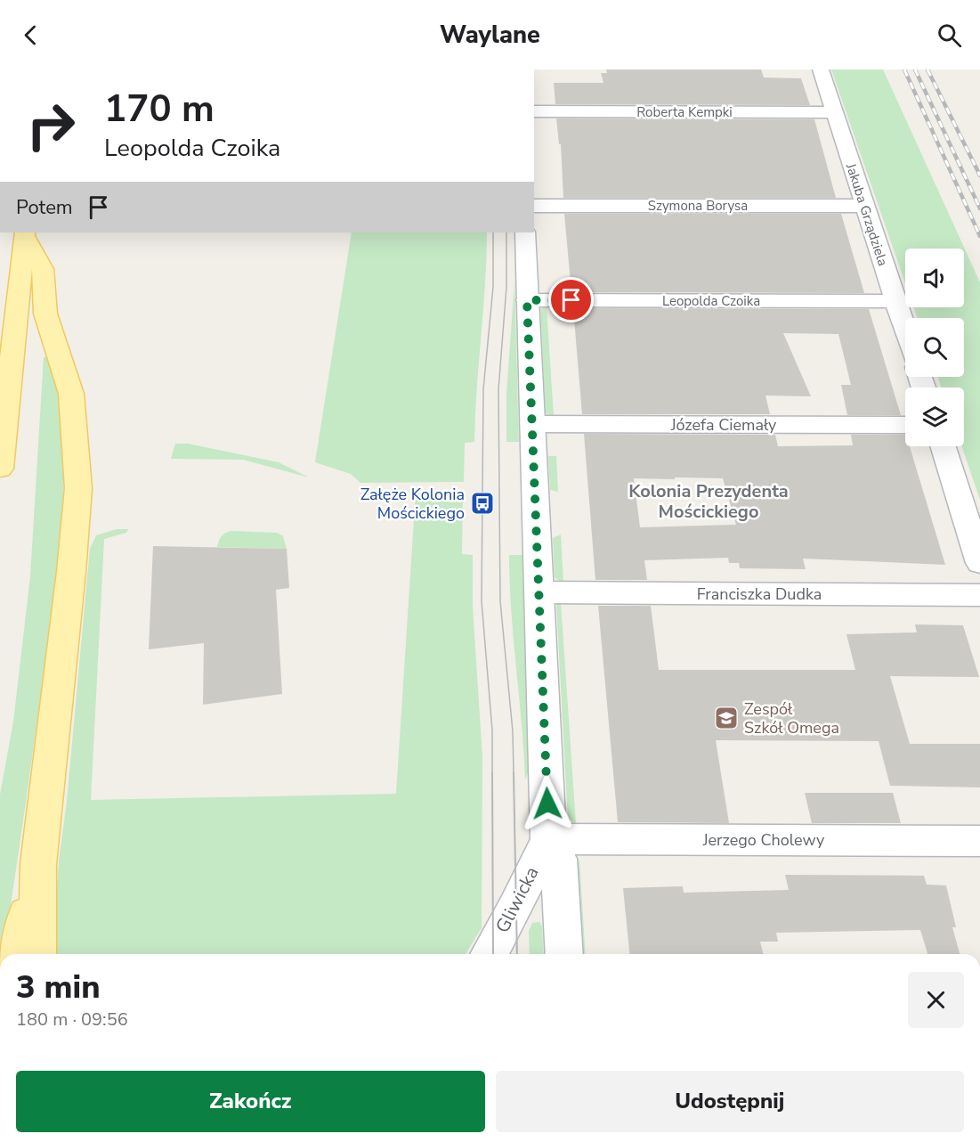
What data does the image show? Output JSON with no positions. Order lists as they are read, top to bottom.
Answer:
{
  "streets": {
    "street": [
      "Roberta Kempki",
      "Szymona Borysa",
      "Jakuba Grządziela",
      "Leopolda Czoika",
      "Józefa Ciemały",
      "Franciszka Dudka",
      "Jerzego Cholewy",
      "Gliwicka"
    ]
  },
  "crossings": [
    ["Roberta Kempki", "Jakuba Grządziela"],
    ["Szymona Borysa", "Jakuba Grządziela"],
    ["Jakuba Grządziela", "Leopolda Czoika"],
    ["Leopolda Czoika", "Gliwicka"],
    ["Józefa Ciemały", "Gliwicka"],
    ["Franciszka Dudka", "Gliwicka"],
    ["Jerzego Cholewy", "Gliwicka"]
  ],
  "districts": ["Kolonia Prezydenta Mościckiego"],
  "places": {
    "bus stop": ["Załęże Kolonia Mościckiego"],
    "school or university": ["Zespół Szkół Omega"]
  },
  "page": {
    "header": "Waylane",
    "turn": ["170 m", "Leopolda Czoika"],
    "then": "Potem",
    "heading": ["3 min", "180 m · 09:56"],
    "buttons": ["Zakończ", "Udostępnij"]
  }
}
